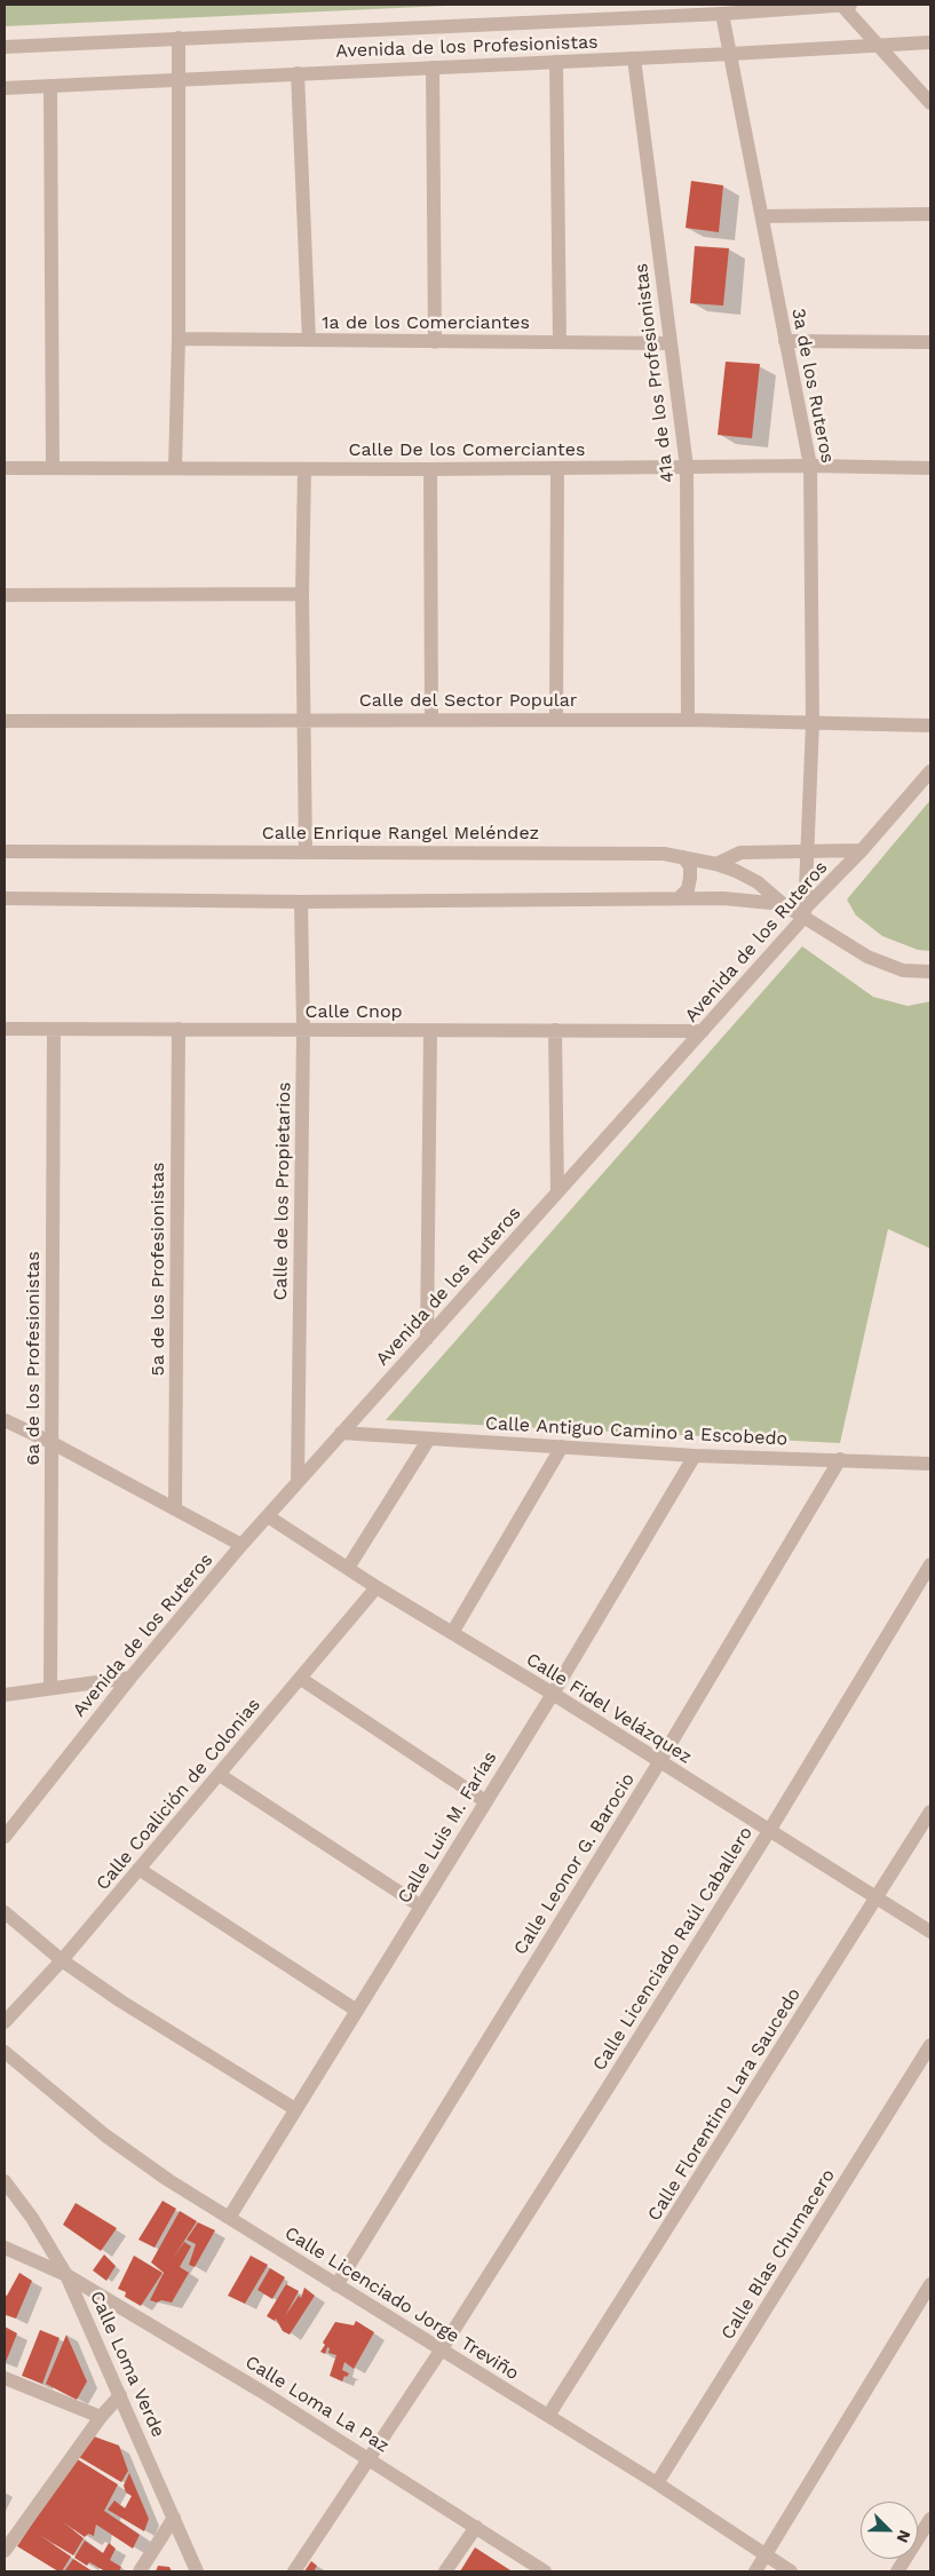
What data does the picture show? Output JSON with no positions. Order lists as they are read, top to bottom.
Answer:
{
  "streets": {
    "street": [
      "Avenida de los Profesionistas",
      "1a de los Comerciantes",
      "41a de los Profesionistas",
      "3a de los Ruteros",
      "Calle De los Comerciantes",
      "Calle del Sector Popular",
      "Calle Enrique Rangel Meléndez",
      "Avenida de los Ruteros",
      "Calle Cnop",
      "Calle de los Propietarios",
      "5a de los Profesionistas",
      "6a de los Profesionistas",
      "Calle Antiguo Camino a Escobedo",
      "Calle Fidel Velázquez",
      "Calle Coalición de Colonias",
      "Calle Luis M. Farías",
      "Calle Leonor G. Barocio",
      "Calle Licenciado Raúl Caballero",
      "Calle Florentino Lara Saucedo",
      "Calle Blas Chumacero",
      "Calle Licenciado Jorge Treviño",
      "Calle Loma Verde",
      "Calle Loma La Paz"
    ]
  },
  "crossings": [
    ["Avenida de los Profesionistas", "41a de los Profesionistas"],
    ["Avenida de los Profesionistas", "3a de los Ruteros"],
    ["1a de los Comerciantes", "41a de los Profesionistas"],
    ["41a de los Profesionistas", "Calle De los Comerciantes"],
    ["41a de los Profesionistas", "Calle del Sector Popular"],
    ["3a de los Ruteros", "Calle De los Comerciantes"],
    ["3a de los Ruteros", "Calle del Sector Popular"],
    ["3a de los Ruteros", "Calle Enrique Rangel Meléndez"],
    ["3a de los Ruteros", "Avenida de los Ruteros"],
    ["Calle Enrique Rangel Meléndez", "Avenida de los Ruteros"],
    ["Calle Enrique Rangel Meléndez", "Calle de los Propietarios"],
    ["Avenida de los Ruteros", "Calle Cnop"],
    ["Avenida de los Ruteros", "Calle de los Propietarios"],
    ["Avenida de los Ruteros", "Calle Antiguo Camino a Escobedo"],
    ["Avenida de los Ruteros", "Calle Fidel Velázquez"],
    ["Calle Cnop", "Calle de los Propietarios"],
    ["Calle Cnop", "5a de los Profesionistas"],
    ["Calle Cnop", "6a de los Profesionistas"],
    ["Calle Antiguo Camino a Escobedo", "Calle Luis M. Farías"],
    ["Calle Antiguo Camino a Escobedo", "Calle Leonor G. Barocio"],
    ["Calle Fidel Velázquez", "Calle Coalición de Colonias"],
    ["Calle Fidel Velázquez", "Calle Luis M. Farías"],
    ["Calle Fidel Velázquez", "Calle Leonor G. Barocio"],
    ["Calle Fidel Velázquez", "Calle Licenciado Raúl Caballero"],
    ["Calle Fidel Velázquez", "Calle Florentino Lara Saucedo"],
    ["Calle Luis M. Farías", "Calle Licenciado Jorge Treviño"],
    ["Calle Leonor G. Barocio", "Calle Licenciado Jorge Treviño"],
    ["Calle Licenciado Raúl Caballero", "Calle Licenciado Jorge Treviño"],
    ["Calle Licenciado Raúl Caballero", "Calle Loma La Paz"],
    ["Calle Florentino Lara Saucedo", "Calle Licenciado Jorge Treviño"],
    ["Calle Blas Chumacero", "Calle Licenciado Jorge Treviño"],
    ["Calle Loma Verde", "Calle Loma La Paz"]
  ],
  "north": "bottom right"
}
